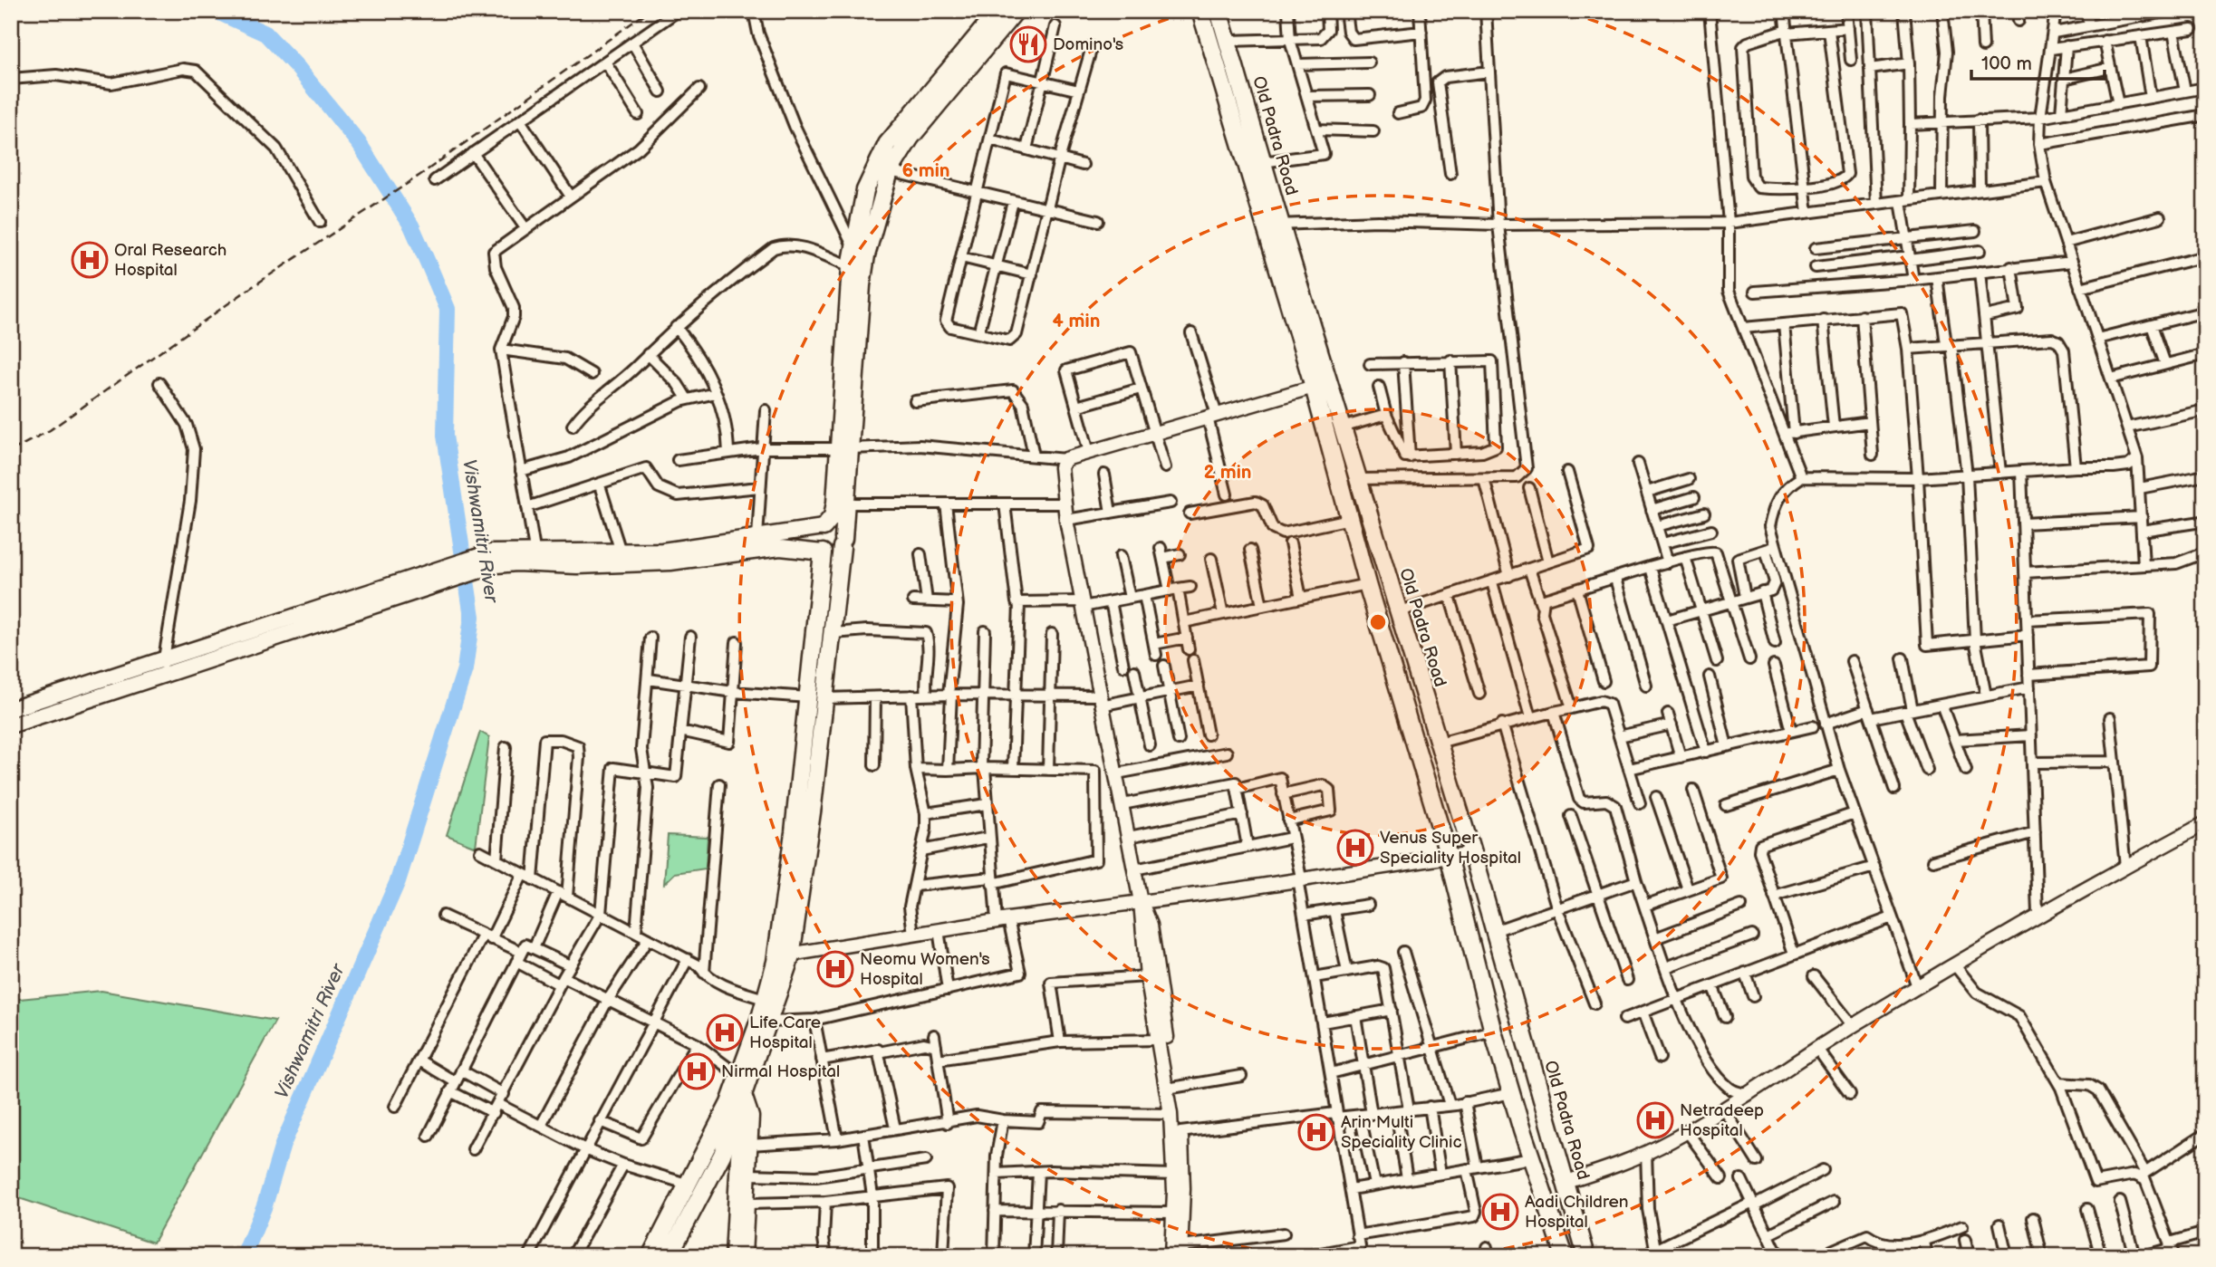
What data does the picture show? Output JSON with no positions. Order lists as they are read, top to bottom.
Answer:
{
  "streets": {
    "main road": ["Old Padra Road"]
  },
  "water": ["Vishwamitri River"],
  "places": {
    "restaurant": ["Domino's"],
    "hospital": [
      "Oral Research Hospital",
      "Venus Super Speciality Hospital",
      "Neomu Women's Hospital",
      "Life Care Hospital",
      "Nirmal Hospital",
      "Netradeep Hospital",
      "Arin Multi Speciality Clinic",
      "Aadi Children Hospital"
    ]
  },
  "scale_bar": "100 m",
  "rings": ["6 min", "4 min", "2 min"]
}
